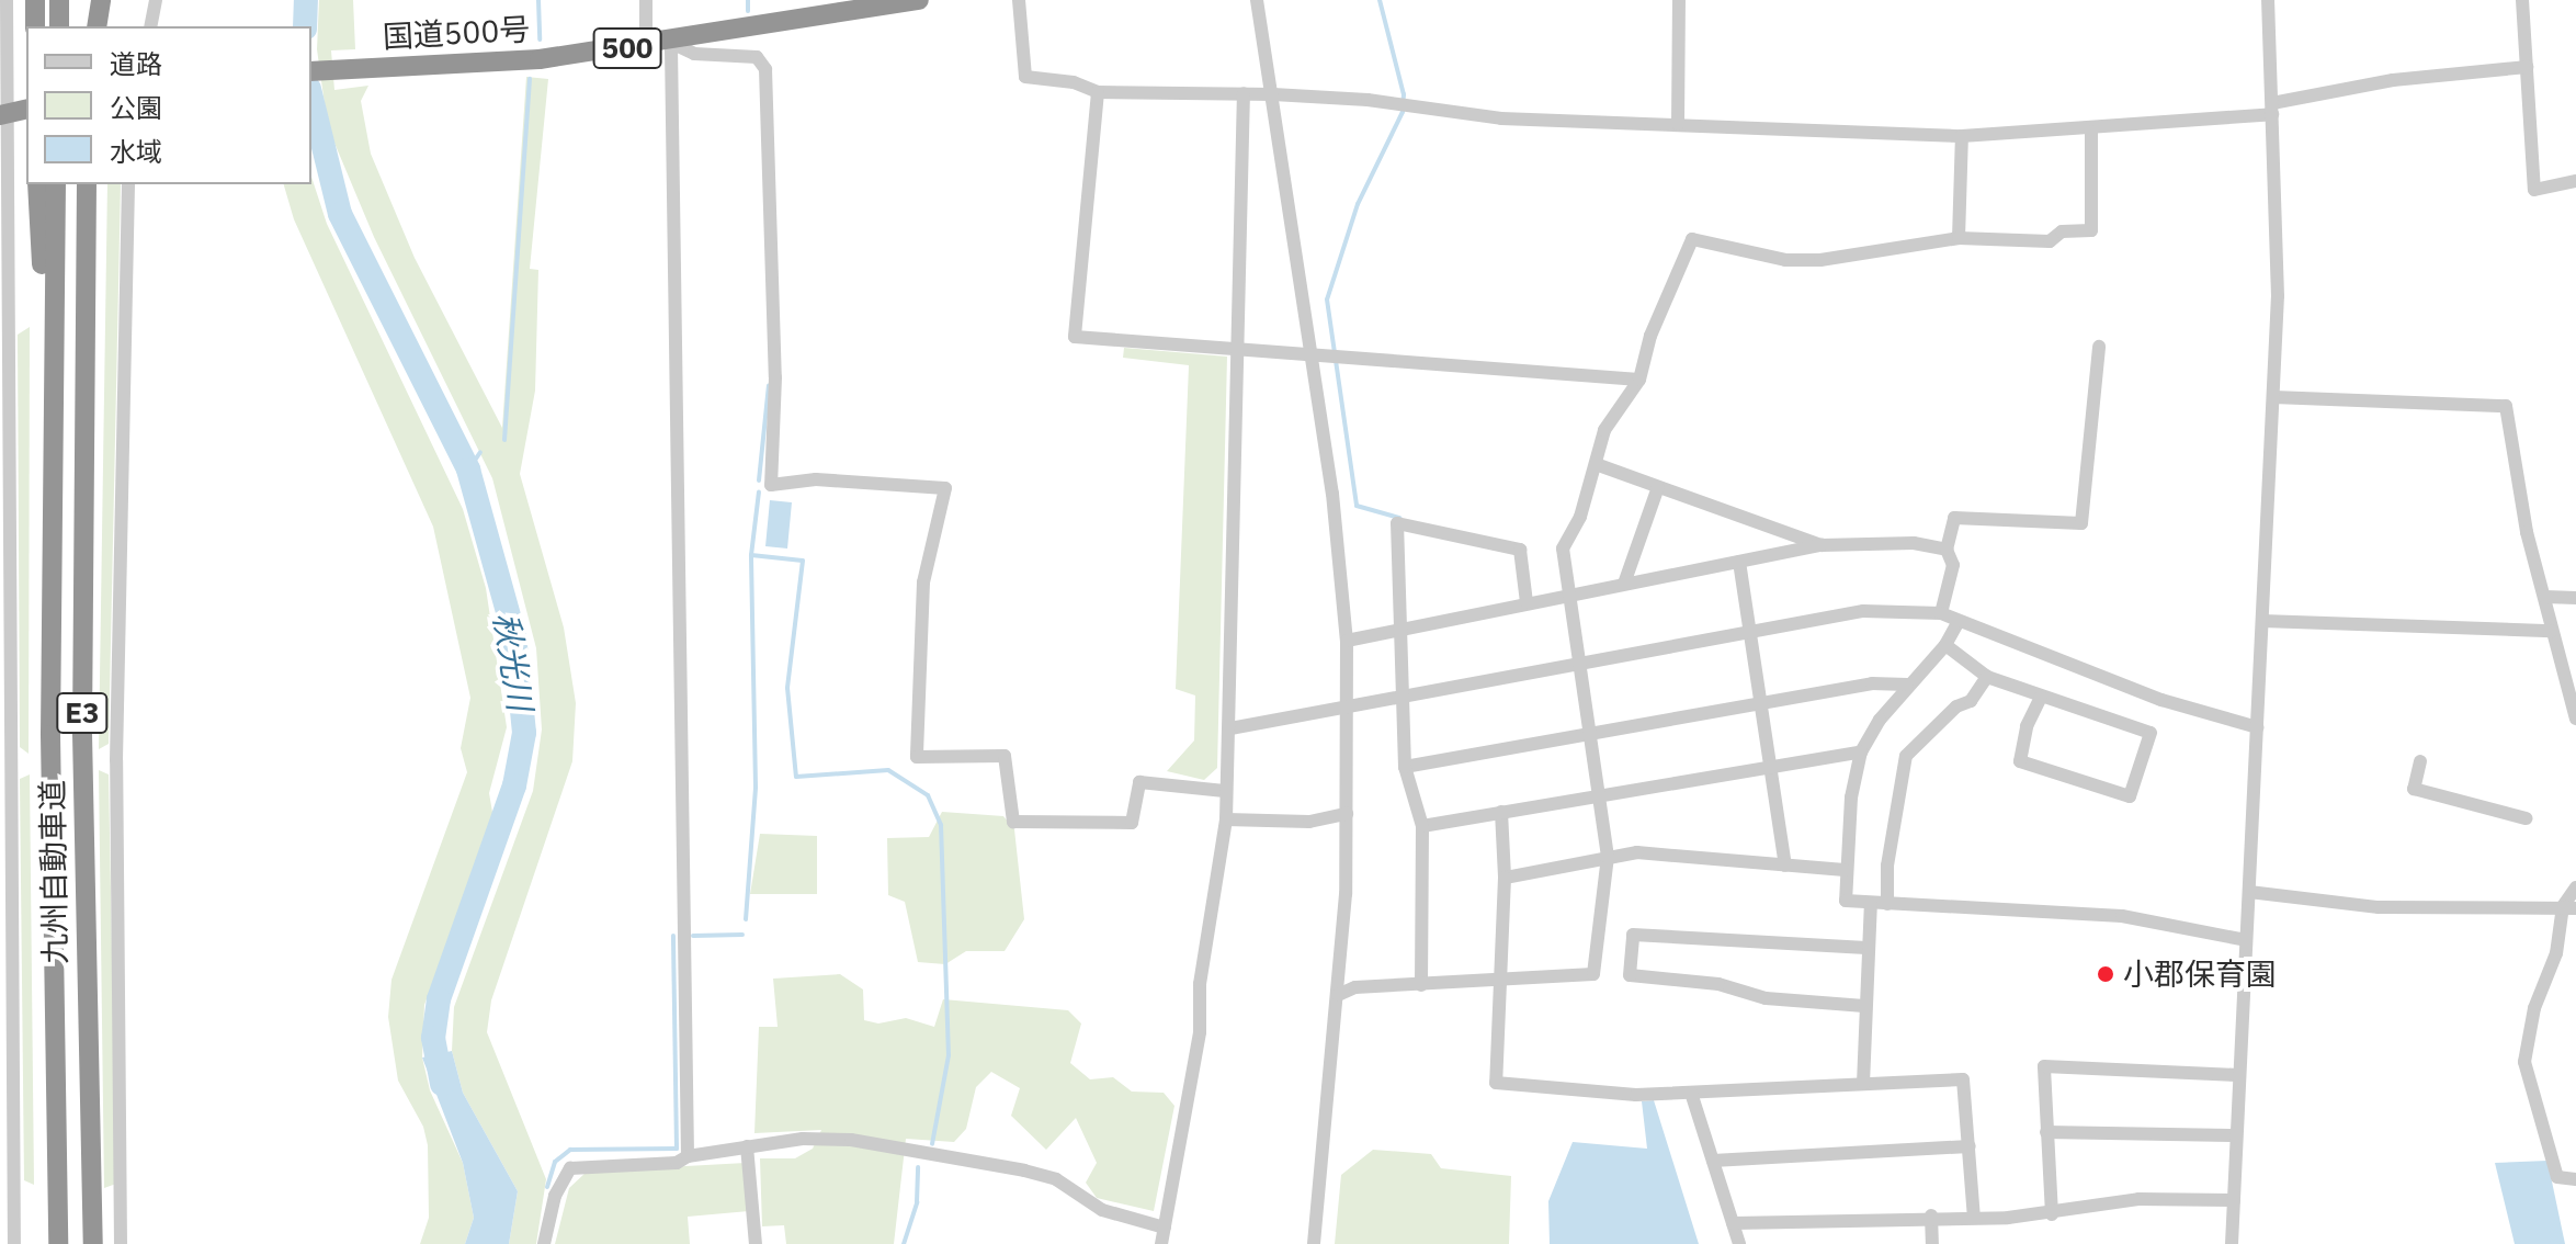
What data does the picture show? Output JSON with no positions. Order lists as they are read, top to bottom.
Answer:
{
  "streets": {
    "highway": [
      "国道500号",
      "500",
      "E3",
      "九州自動車道"
    ]
  },
  "water": ["秋光川"],
  "places": ["小郡保育園"],
  "legend": ["道路", "公園", "水域"]
}
